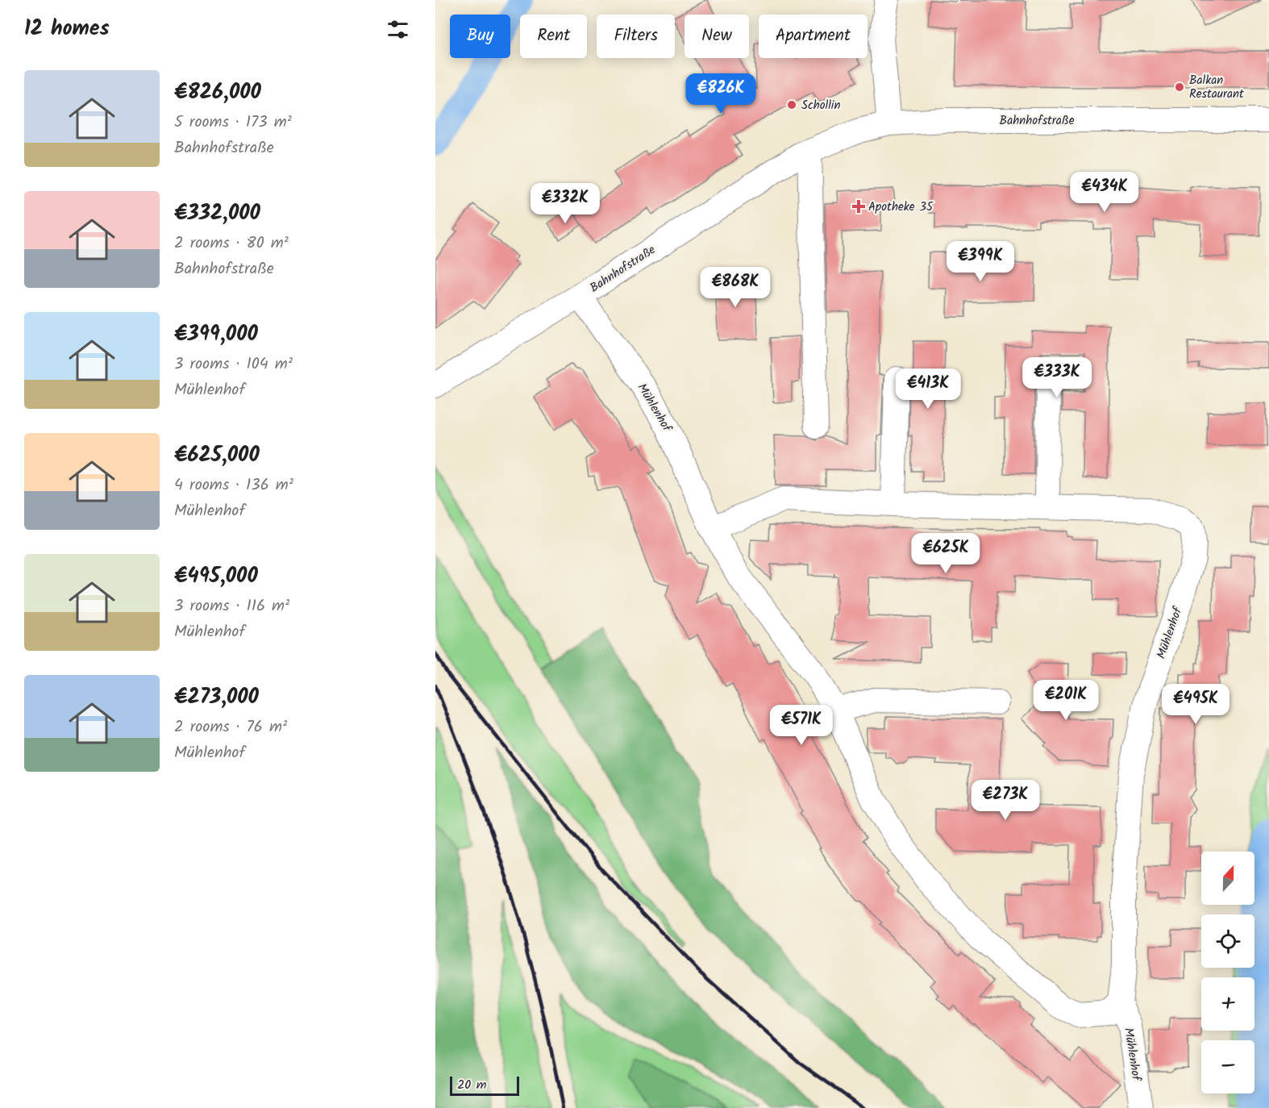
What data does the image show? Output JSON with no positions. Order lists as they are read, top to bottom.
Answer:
{
  "streets": {
    "street": ["Bahnhofstraße", "Mühlenhof"]
  },
  "crossings": [
    ["Bahnhofstraße", "Mühlenhof"]
  ],
  "places": {
    "other": ["Balkan Restaurant", "Schollin"],
    "health": ["Apotheke 35"]
  },
  "scale_bar": "20 m",
  "north": "top",
  "page": {
    "heading": "12 homes",
    "chip": [
      "Buy",
      "Rent",
      "Filters",
      "New",
      "Apartment"
    ],
    "list": [
      {
        "name": "€826,000",
        "note": "5 rooms · 173 m² · Bahnhofstraße"
      },
      {
        "name": "€332,000",
        "note": "2 rooms · 80 m² · Bahnhofstraße"
      },
      {
        "name": "€399,000",
        "note": "3 rooms · 104 m² · Mühlenhof"
      },
      {
        "name": "€625,000",
        "note": "4 rooms · 136 m² · Mühlenhof"
      },
      {
        "name": "€495,000",
        "note": "3 rooms · 116 m² · Mühlenhof"
      },
      {
        "name": "€273,000",
        "note": "2 rooms · 76 m² · Mühlenhof"
      }
    ],
    "price": [
      "€826K",
      "€434K",
      "€332K",
      "€399K",
      "€868K",
      "€333K",
      "€413K",
      "€625K",
      "€201K",
      "€495K",
      "€571K",
      "€273K"
    ],
    "map_buttons": ["+", "−"],
    "scale": "20 m"
  }
}
